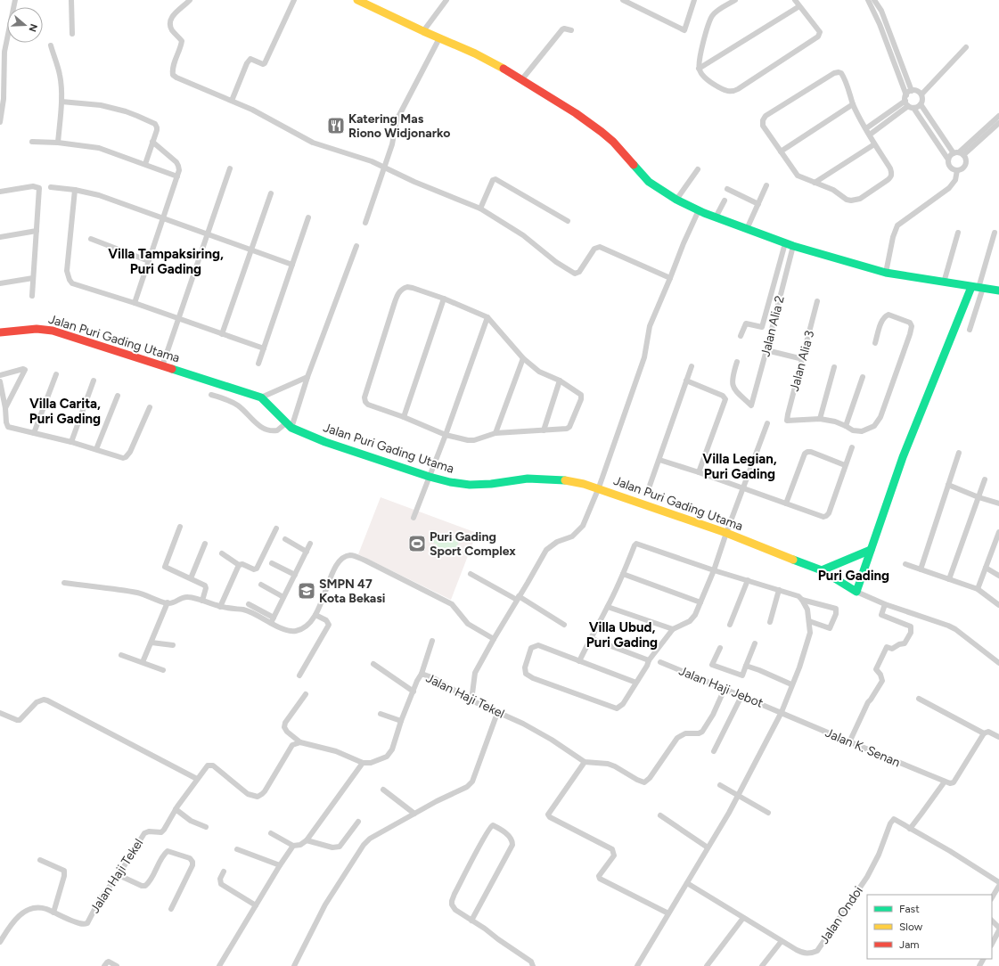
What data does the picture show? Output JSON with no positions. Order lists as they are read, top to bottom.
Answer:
{
  "streets": {
    "street": [
      "Jalan Alia 2",
      "Jalan Puri Gading Utama",
      "Jalan Alia 3",
      "Jalan Haji Jebot",
      "Jalan Haji Tekel",
      "Jalan K. Senan",
      "Jalan Ondoi"
    ]
  },
  "crossings": [
    ["Jalan Haji Jebot", "Jalan K. Senan"]
  ],
  "districts": [
    "Villa Tampaksiring, Puri Gading",
    "Villa Carita, Puri Gading",
    "Villa Legian, Puri Gading",
    "Puri Gading",
    "Villa Ubud, Puri Gading"
  ],
  "places": {
    "restaurant": ["Katering Mas Riono Widjonarko"],
    "sports": ["Puri Gading Sport Complex"],
    "school or university": ["SMPN 47 Kota Bekasi"]
  },
  "legend": ["Fast", "Slow", "Jam"],
  "north": "right"
}
